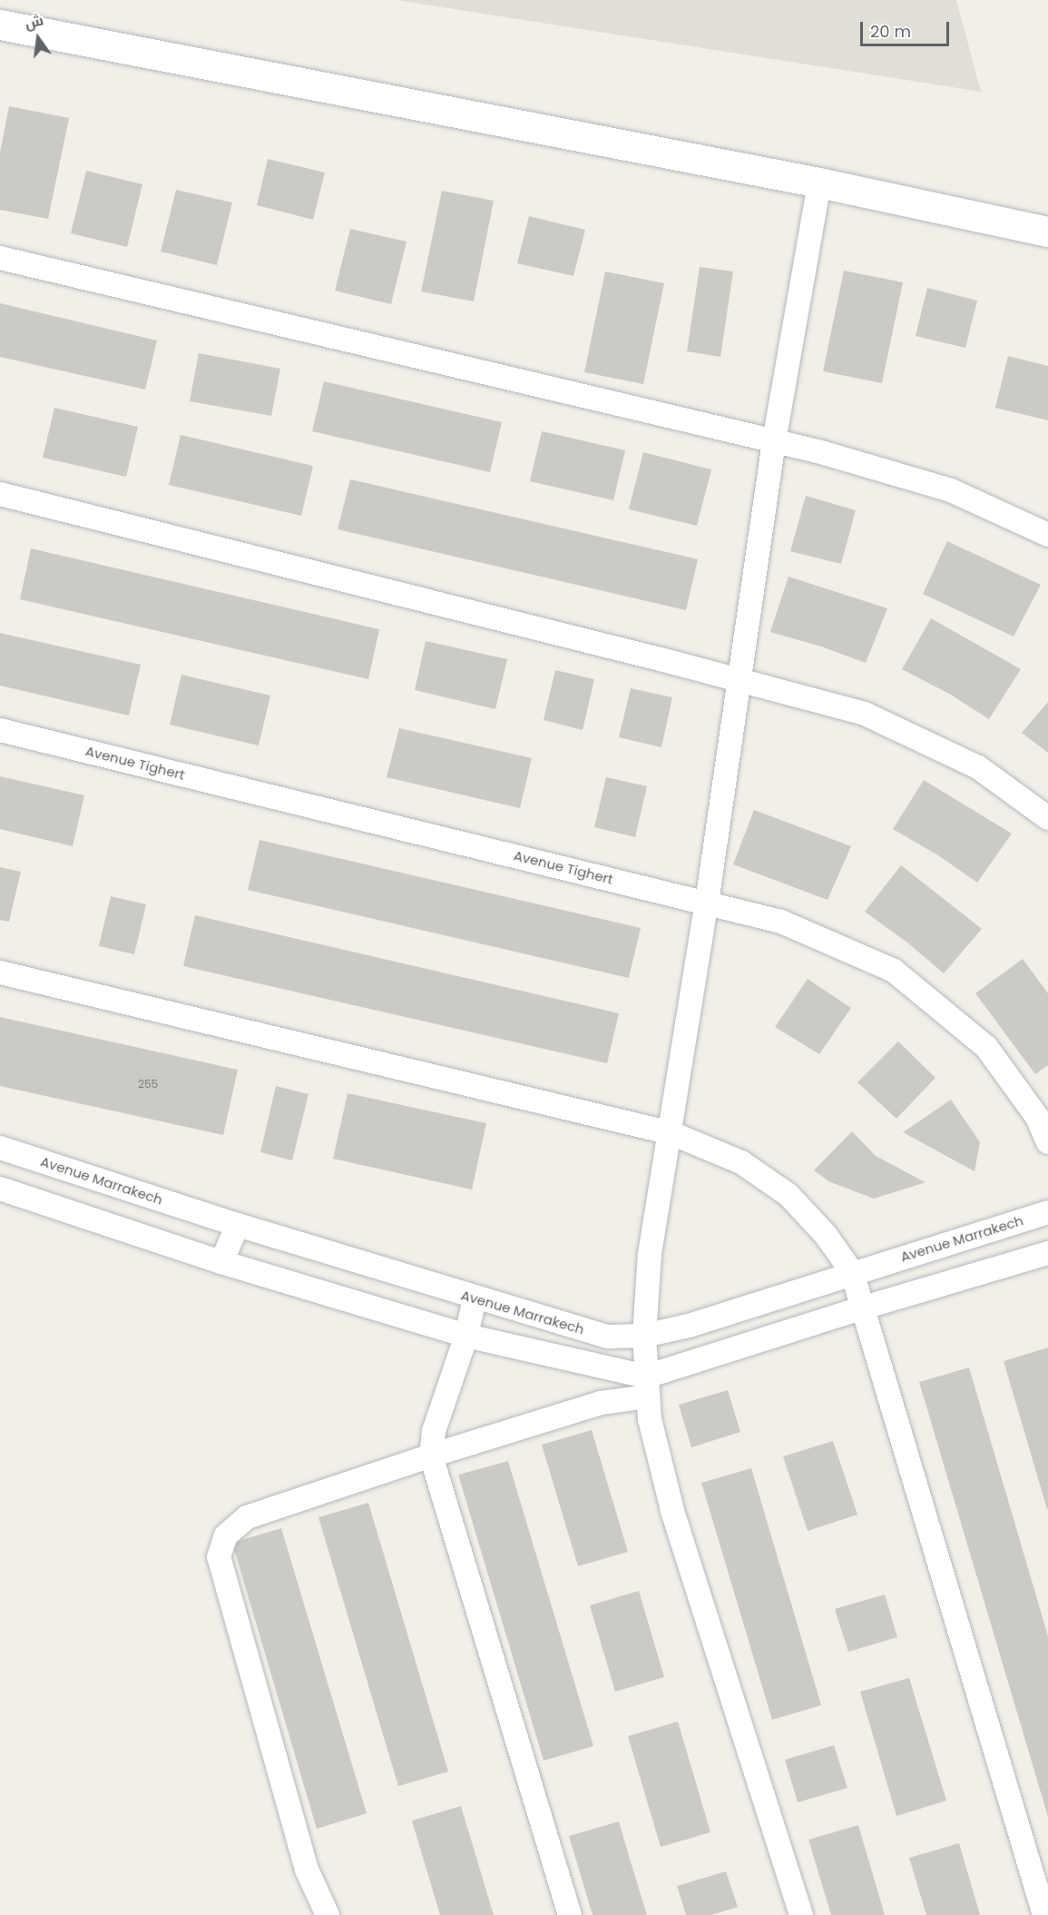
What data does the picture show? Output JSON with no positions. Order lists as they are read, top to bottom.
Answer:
{
  "streets": {
    "street": ["Avenue Tighert", "Avenue Marrakech"]
  },
  "house_numbers": ["255"],
  "scale_bar": "20 m",
  "north": "top"
}
